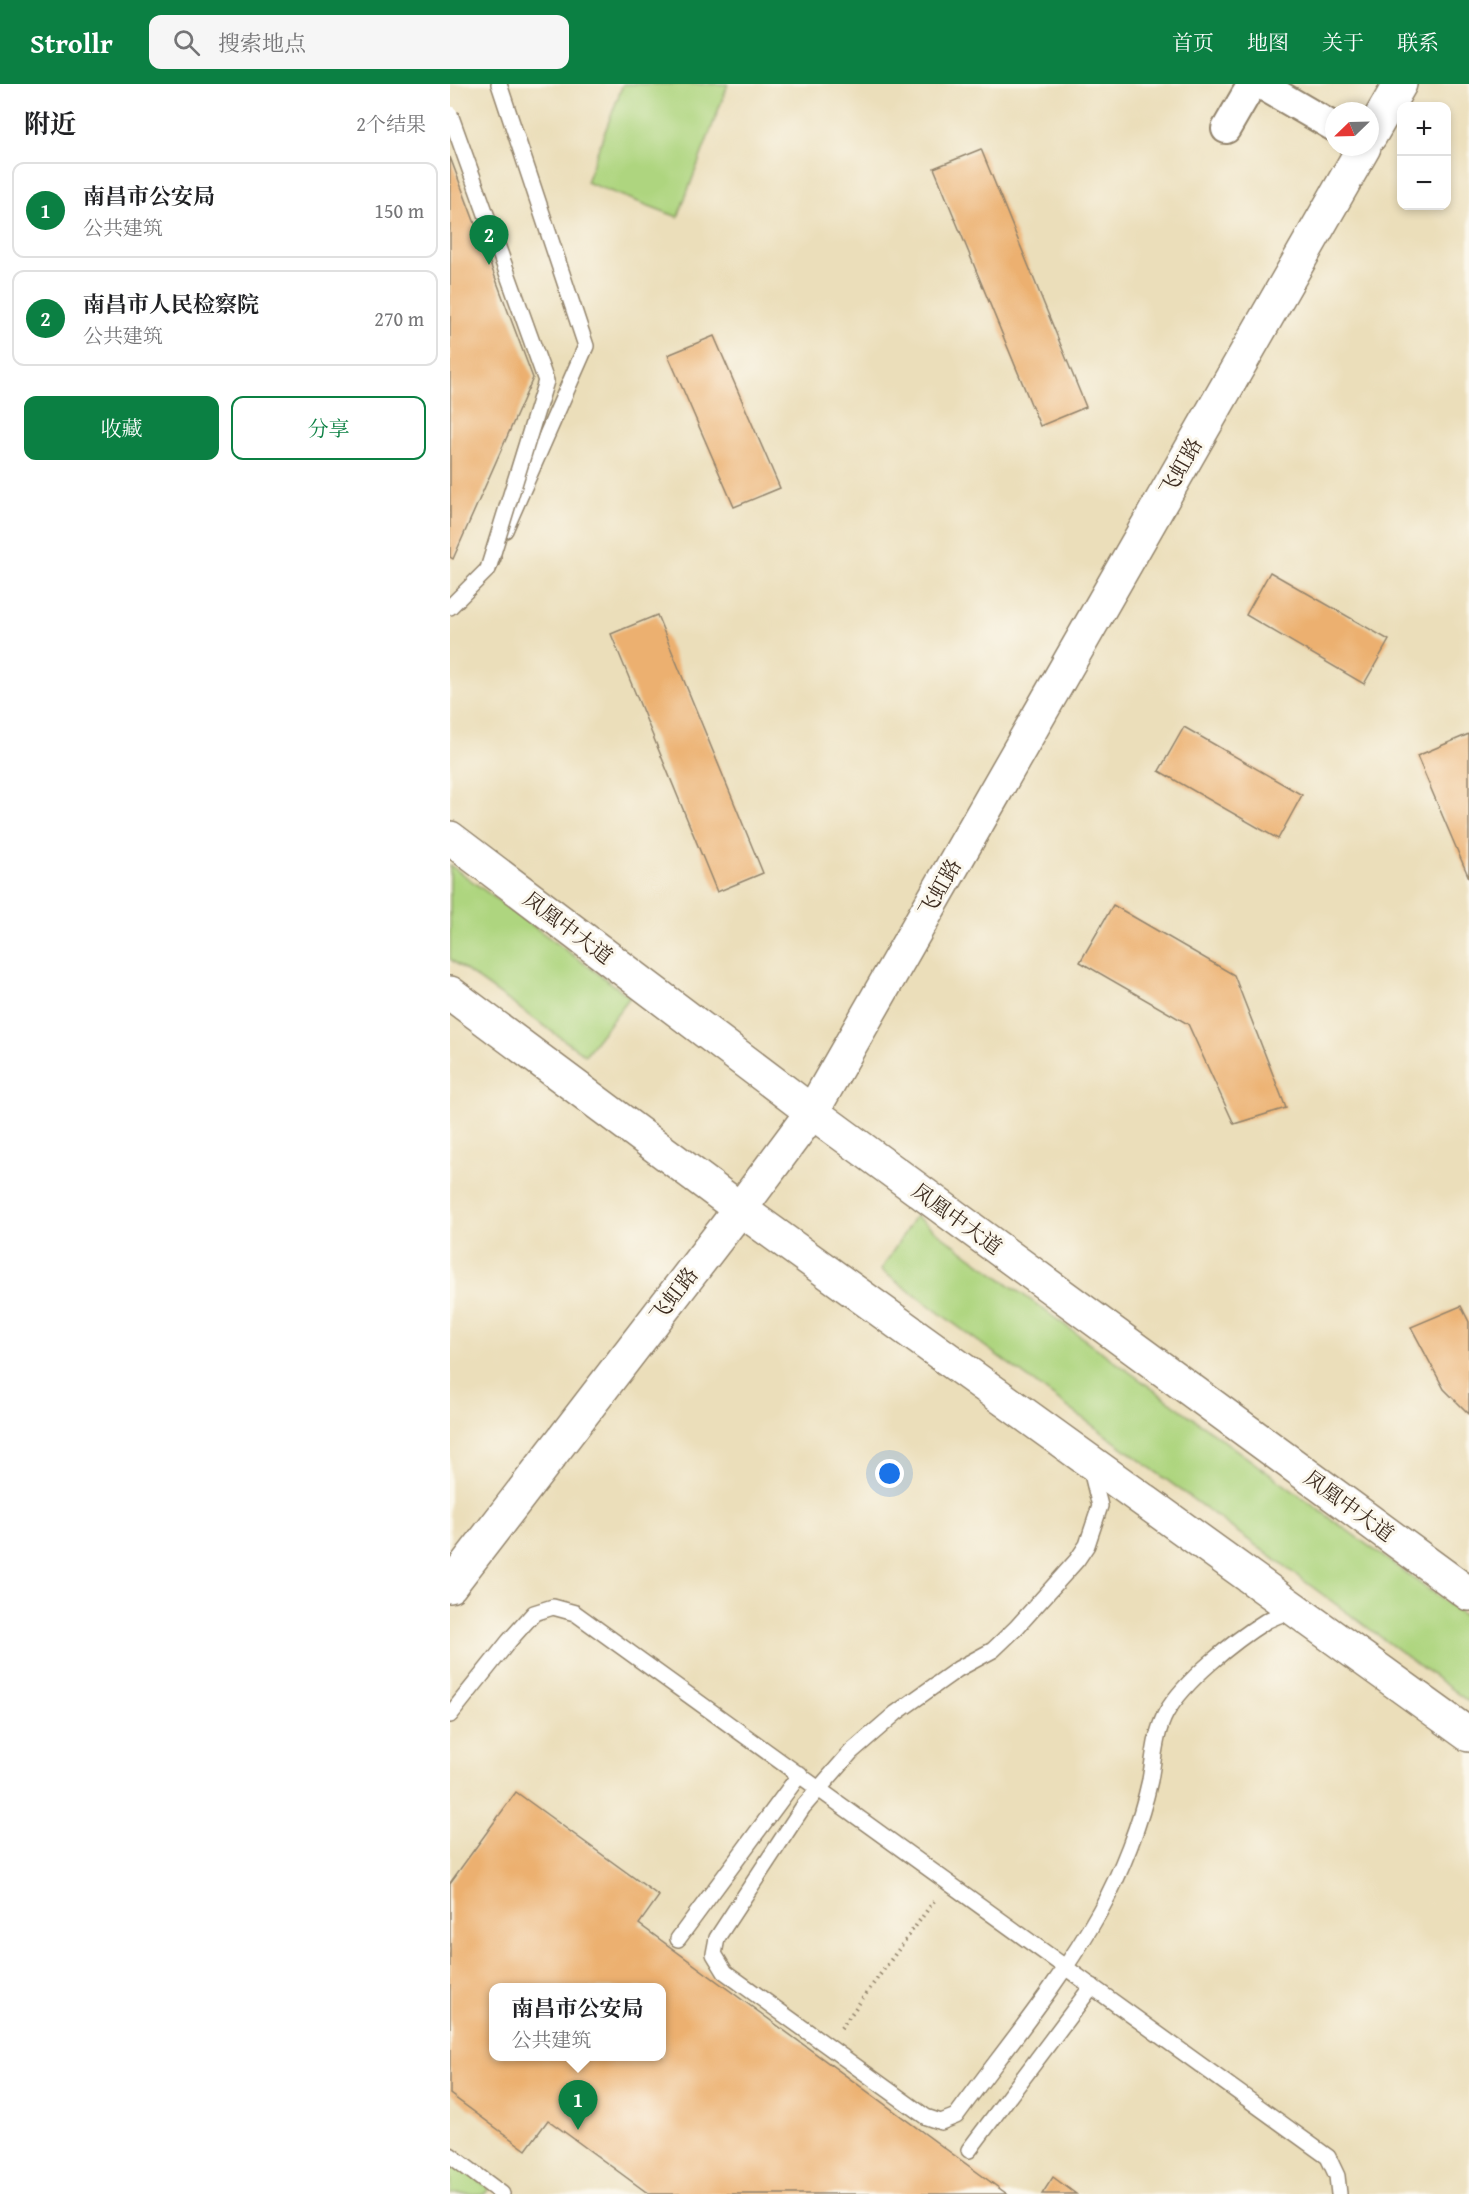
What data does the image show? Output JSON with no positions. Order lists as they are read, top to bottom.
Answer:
{
  "streets": {
    "main road": ["飞虹路", "凤凰中大道"]
  },
  "crossings": [
    ["飞虹路", "凤凰中大道"]
  ],
  "north": "bottom left",
  "page": {
    "header": "Strollr",
    "search": "搜索地点",
    "nav": [
      "首页",
      "地图",
      "关于",
      "联系"
    ],
    "heading": ["附近", "2个结果"],
    "map_buttons": ["+", "−"],
    "list": [
      {
        "mark": "1",
        "name": "南昌市公安局",
        "note": "公共建筑",
        "value": "150 m"
      },
      {
        "mark": "2",
        "name": "南昌市人民检察院",
        "note": "公共建筑",
        "value": "270 m"
      }
    ],
    "pins": ["2", "1"],
    "buttons": ["收藏", "分享"],
    "popup": ["南昌市公安局", "公共建筑"]
  }
}
